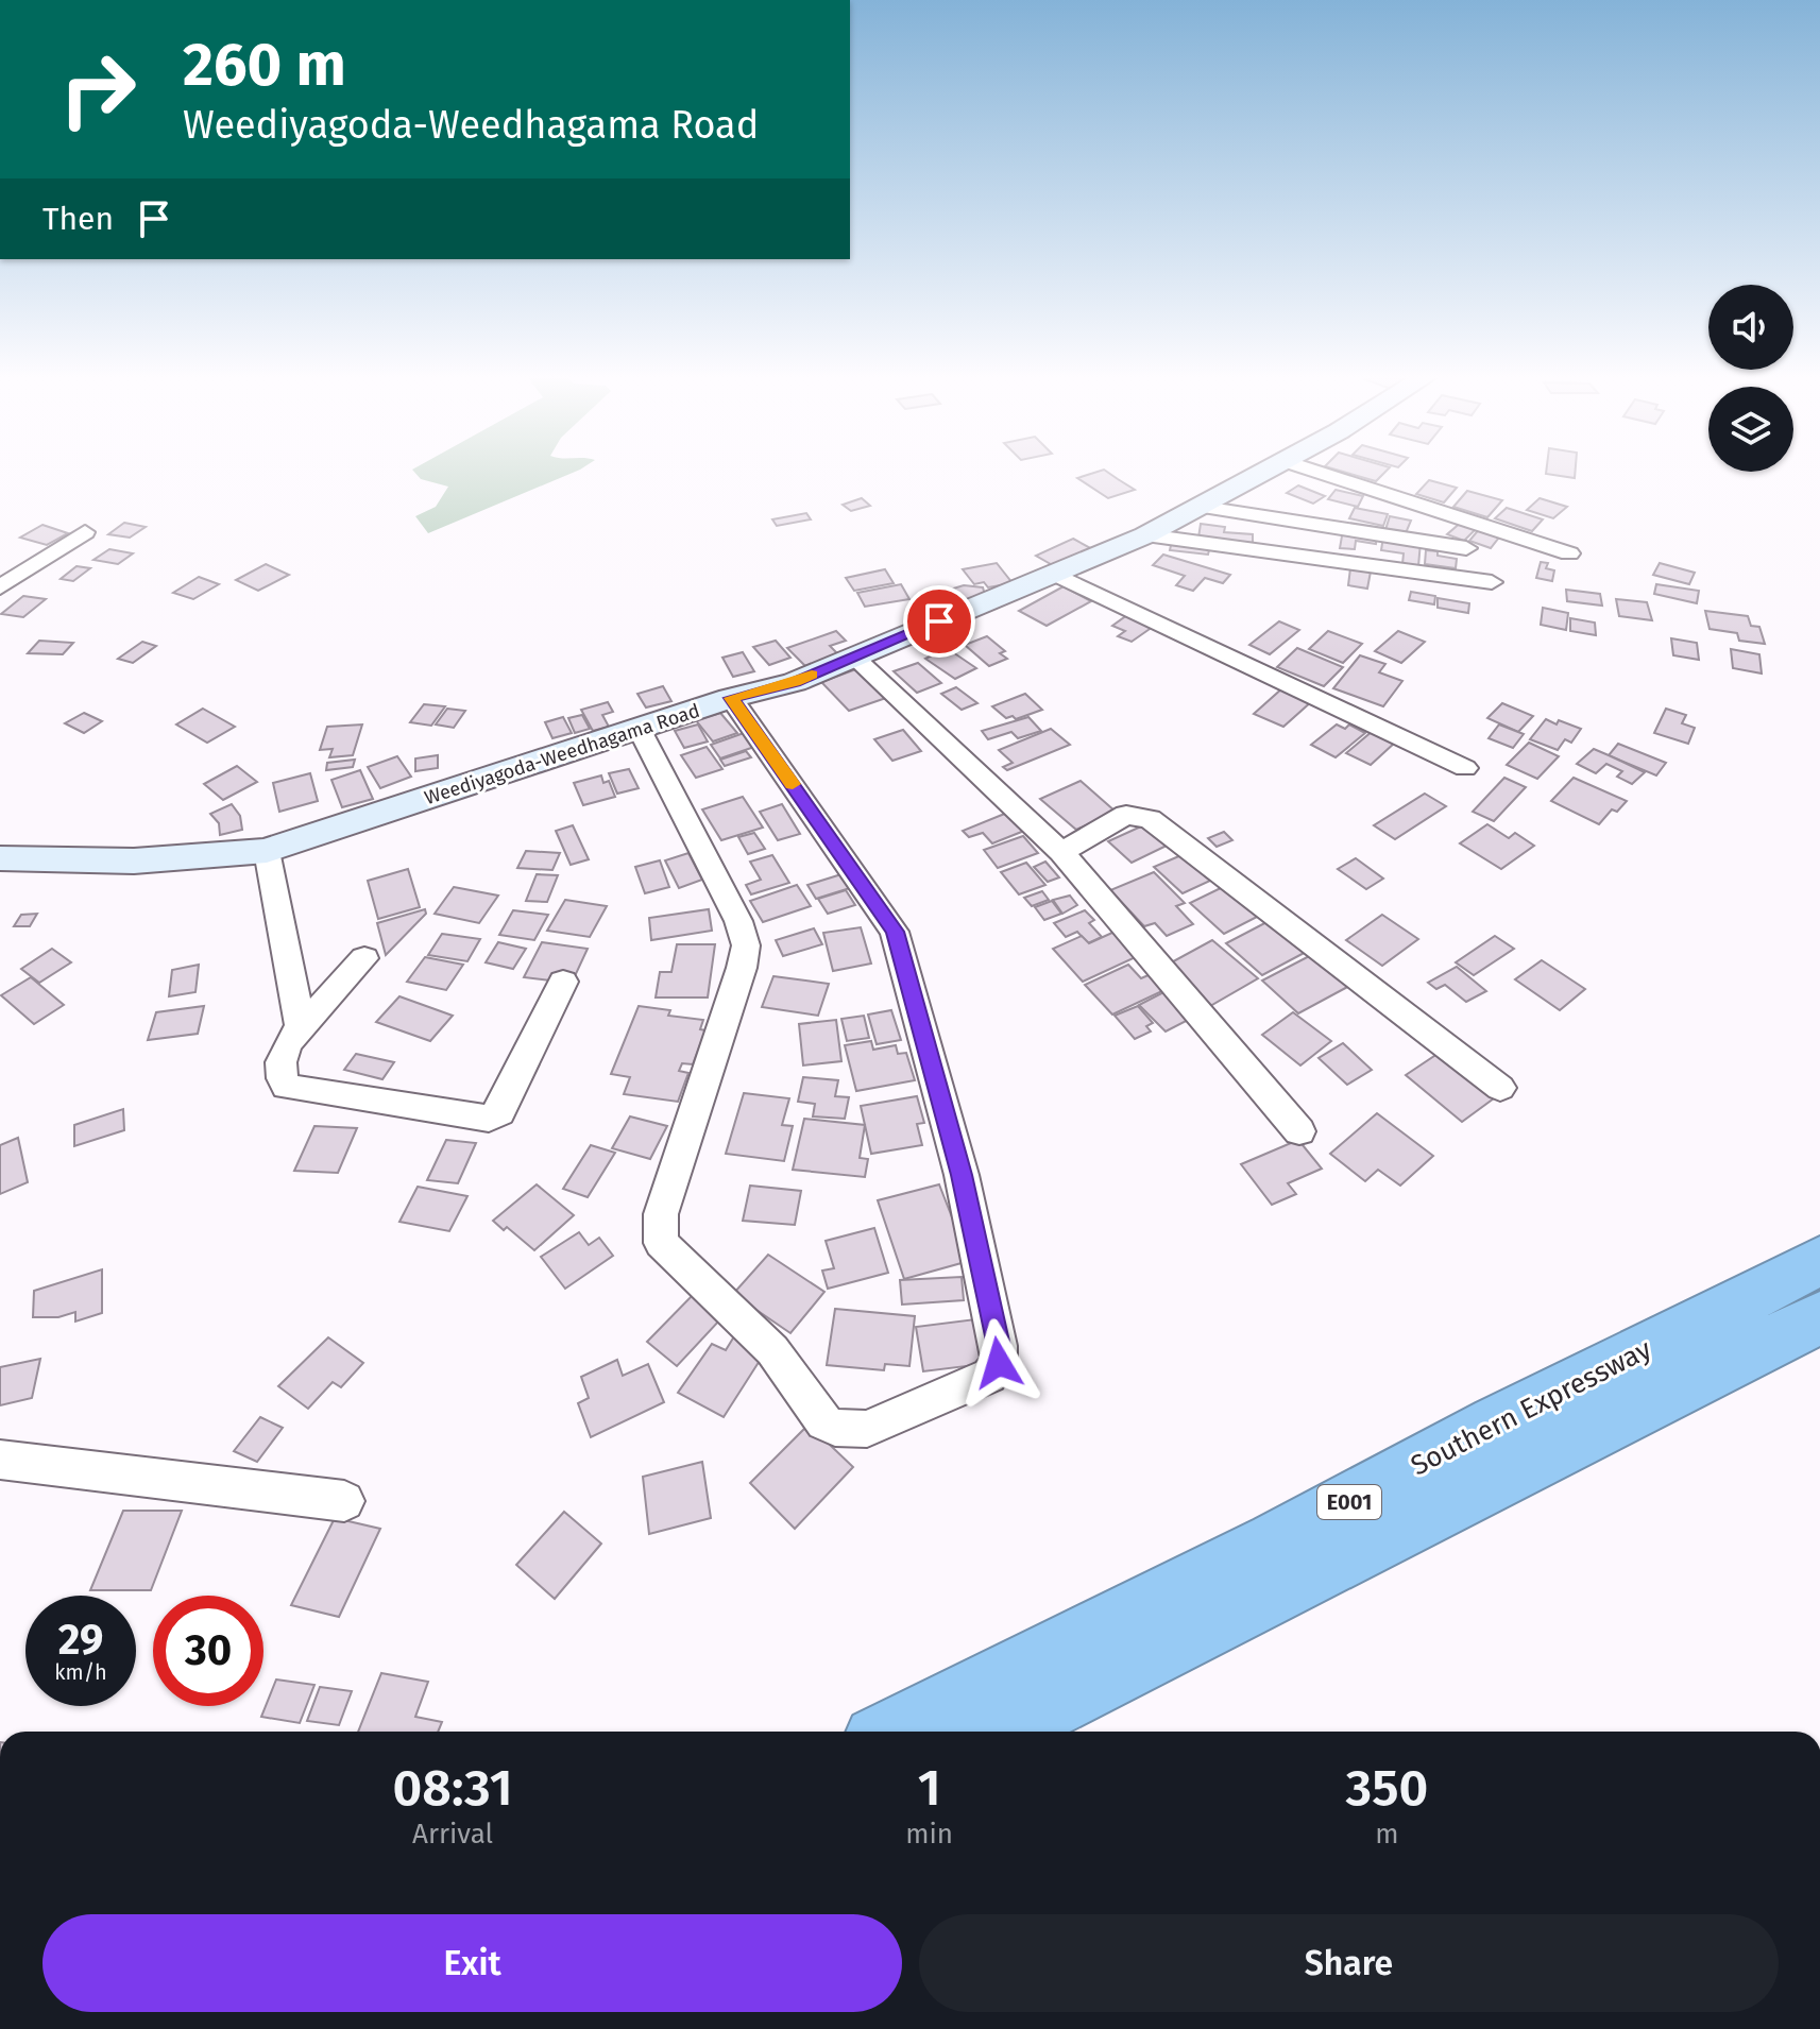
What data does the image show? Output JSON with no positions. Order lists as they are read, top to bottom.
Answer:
{
  "streets": {
    "highway": ["Southern Expressway", "E001"],
    "street": ["Weediyagoda-Weedhagama Road"]
  },
  "page": {
    "turn": ["260 m", "Weediyagoda-Weedhagama Road"],
    "then": "Then",
    "speed": "29 km/h",
    "limit": "30",
    "eta": [
      "08:31",
      "Arrival",
      "1",
      "min",
      "350",
      "m"
    ],
    "buttons": ["Exit", "Share"]
  }
}
